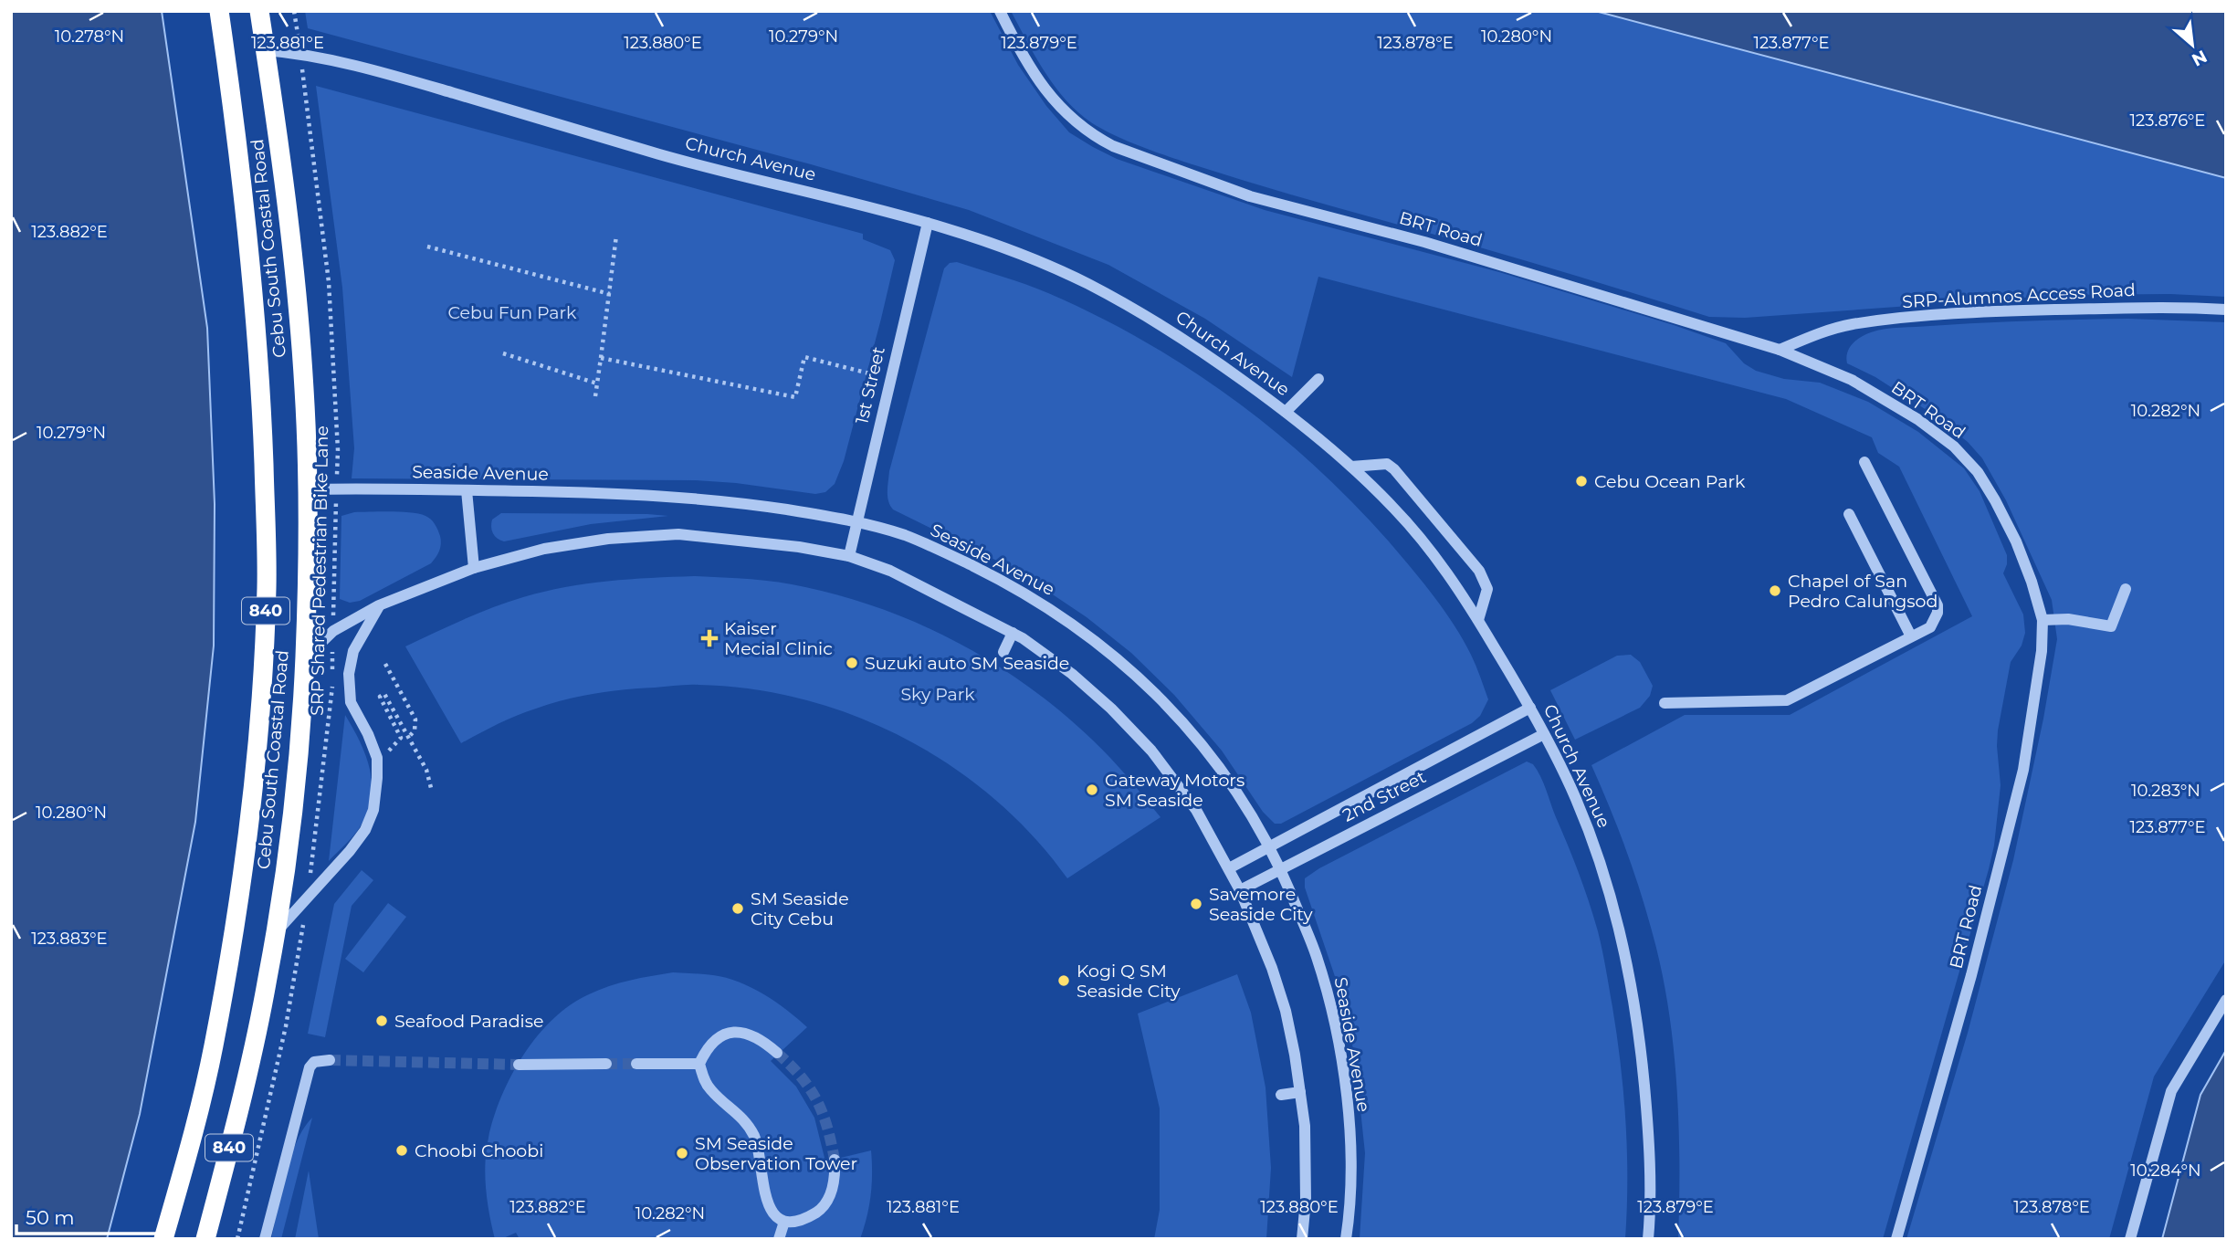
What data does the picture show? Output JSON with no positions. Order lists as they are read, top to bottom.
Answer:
{
  "streets": {
    "highway": ["Cebu South Coastal Road", "840"],
    "street": [
      "Church Avenue",
      "BRT Road",
      "SRP-Alumnos Access Road",
      "1st Street",
      "Seaside Avenue",
      "2nd Street"
    ],
    "path": ["SRP Shared Pedestrian Bike Lane"]
  },
  "crossings": [
    ["Church Avenue", "Cebu South Coastal Road"],
    ["Church Avenue", "1st Street"],
    ["Church Avenue", "SRP Shared Pedestrian Bike Lane"],
    ["Church Avenue", "2nd Street"],
    ["BRT Road", "SRP-Alumnos Access Road"],
    ["Cebu South Coastal Road", "Seaside Avenue"],
    ["1st Street", "Seaside Avenue"],
    ["Seaside Avenue", "SRP Shared Pedestrian Bike Lane"],
    ["Seaside Avenue", "2nd Street"]
  ],
  "parks": ["Cebu Fun Park", "Sky Park"],
  "places": {
    "other": [
      "Cebu Ocean Park",
      "Chapel of San Pedro Calungsod",
      "Suzuki auto SM Seaside",
      "Gateway Motors SM Seaside",
      "Savemore Seaside City",
      "SM Seaside City Cebu",
      "Kogi Q SM Seaside City",
      "Seafood Paradise",
      "Choobi Choobi",
      "SM Seaside Observation Tower"
    ],
    "health": ["Kaiser Mecial Clinic"]
  },
  "scale_bar": "50 m",
  "north": "bottom right",
  "coordinates": [
    "10.278°N",
    "10.279°N",
    "10.280°N",
    "123.881°E",
    "123.880°E",
    "123.879°E",
    "123.878°E",
    "123.877°E",
    "123.876°E",
    "123.882°E",
    "10.282°N",
    "10.283°N",
    "123.883°E",
    "10.284°N"
  ]
}
